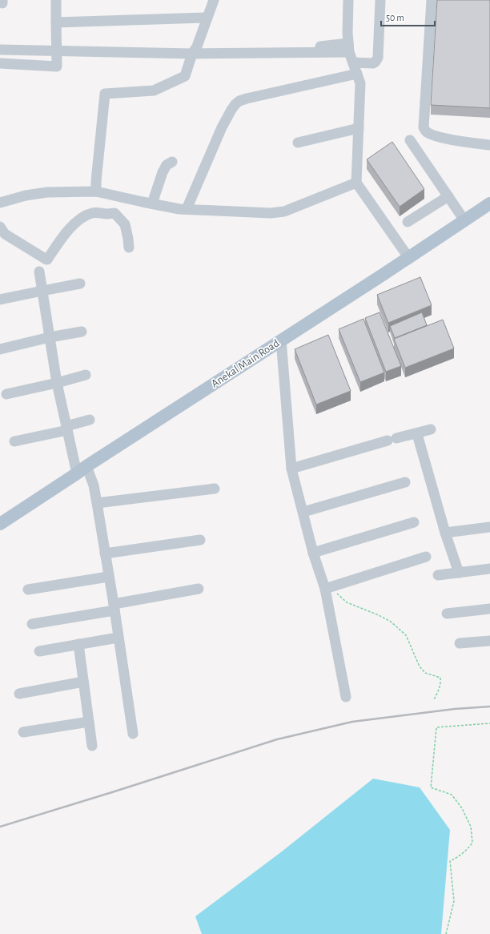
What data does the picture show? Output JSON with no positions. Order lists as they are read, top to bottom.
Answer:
{
  "streets": {
    "main road": ["Anekal Main Road"]
  },
  "scale_bar": "50 m"
}
